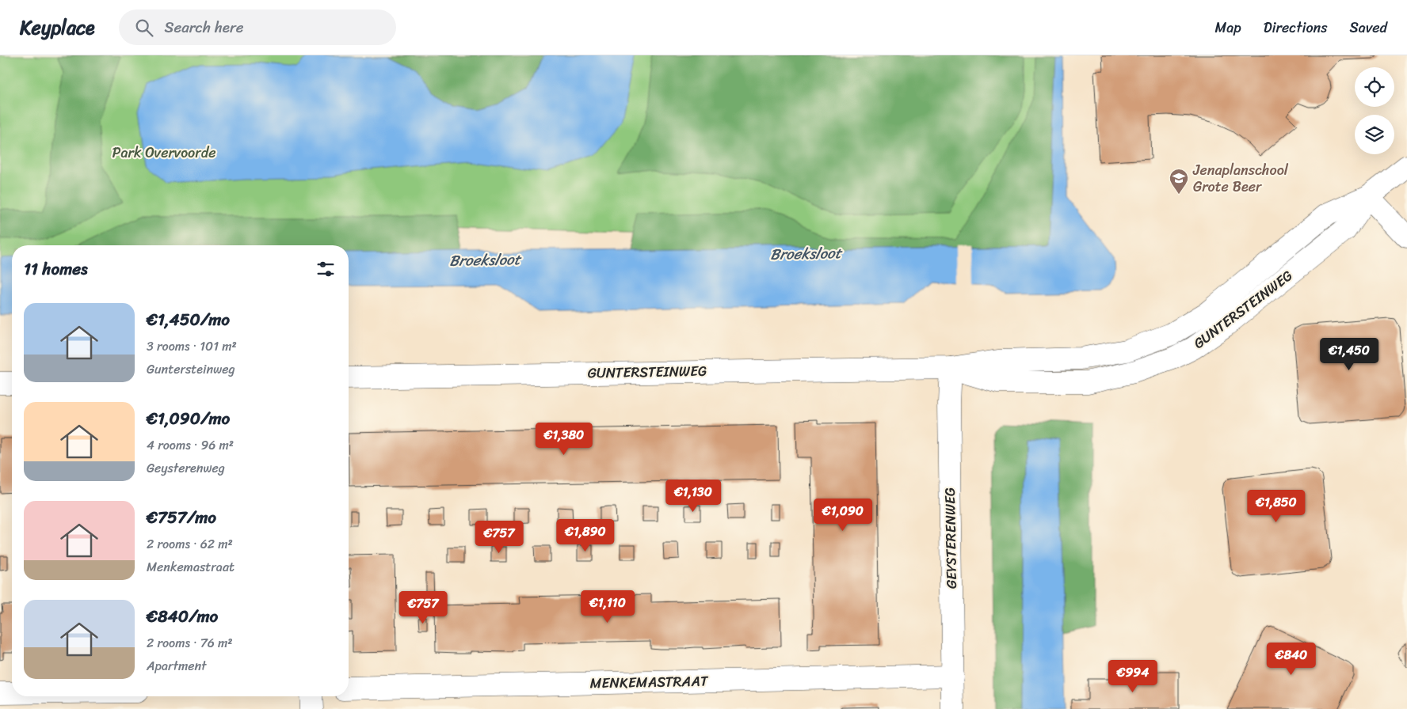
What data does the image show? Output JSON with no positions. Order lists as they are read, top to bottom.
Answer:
{
  "streets": {
    "street": ["GUNTERSTEINWEG", "GEYSTERENWEG", "MENKEMASTRAAT"]
  },
  "crossings": [
    ["GUNTERSTEINWEG", "GEYSTERENWEG"],
    ["GEYSTERENWEG", "MENKEMASTRAAT"]
  ],
  "water": ["Broeksloot"],
  "parks": ["Park Overvoorde"],
  "places": {
    "school or university": ["Jenaplanschool Grote Beer"]
  },
  "page": {
    "header": "Keyplace",
    "search": "Search here",
    "nav": ["Map", "Directions", "Saved"],
    "heading": "11 homes",
    "list": [
      {
        "name": "€1,450/mo",
        "note": "3 rooms · 101 m² · Guntersteinweg"
      },
      {
        "name": "€1,090/mo",
        "note": "4 rooms · 96 m² · Geysterenweg"
      },
      {
        "name": "€757/mo",
        "note": "2 rooms · 62 m² · Menkemastraat"
      },
      {
        "name": "€840/mo",
        "note": "2 rooms · 76 m² · Apartment"
      }
    ],
    "price": [
      "€1,450",
      "€1,380",
      "€1,130",
      "€1,850",
      "€1,090",
      "€1,890",
      "€757",
      "€1,110",
      "€757",
      "€840",
      "€994"
    ]
  }
}
